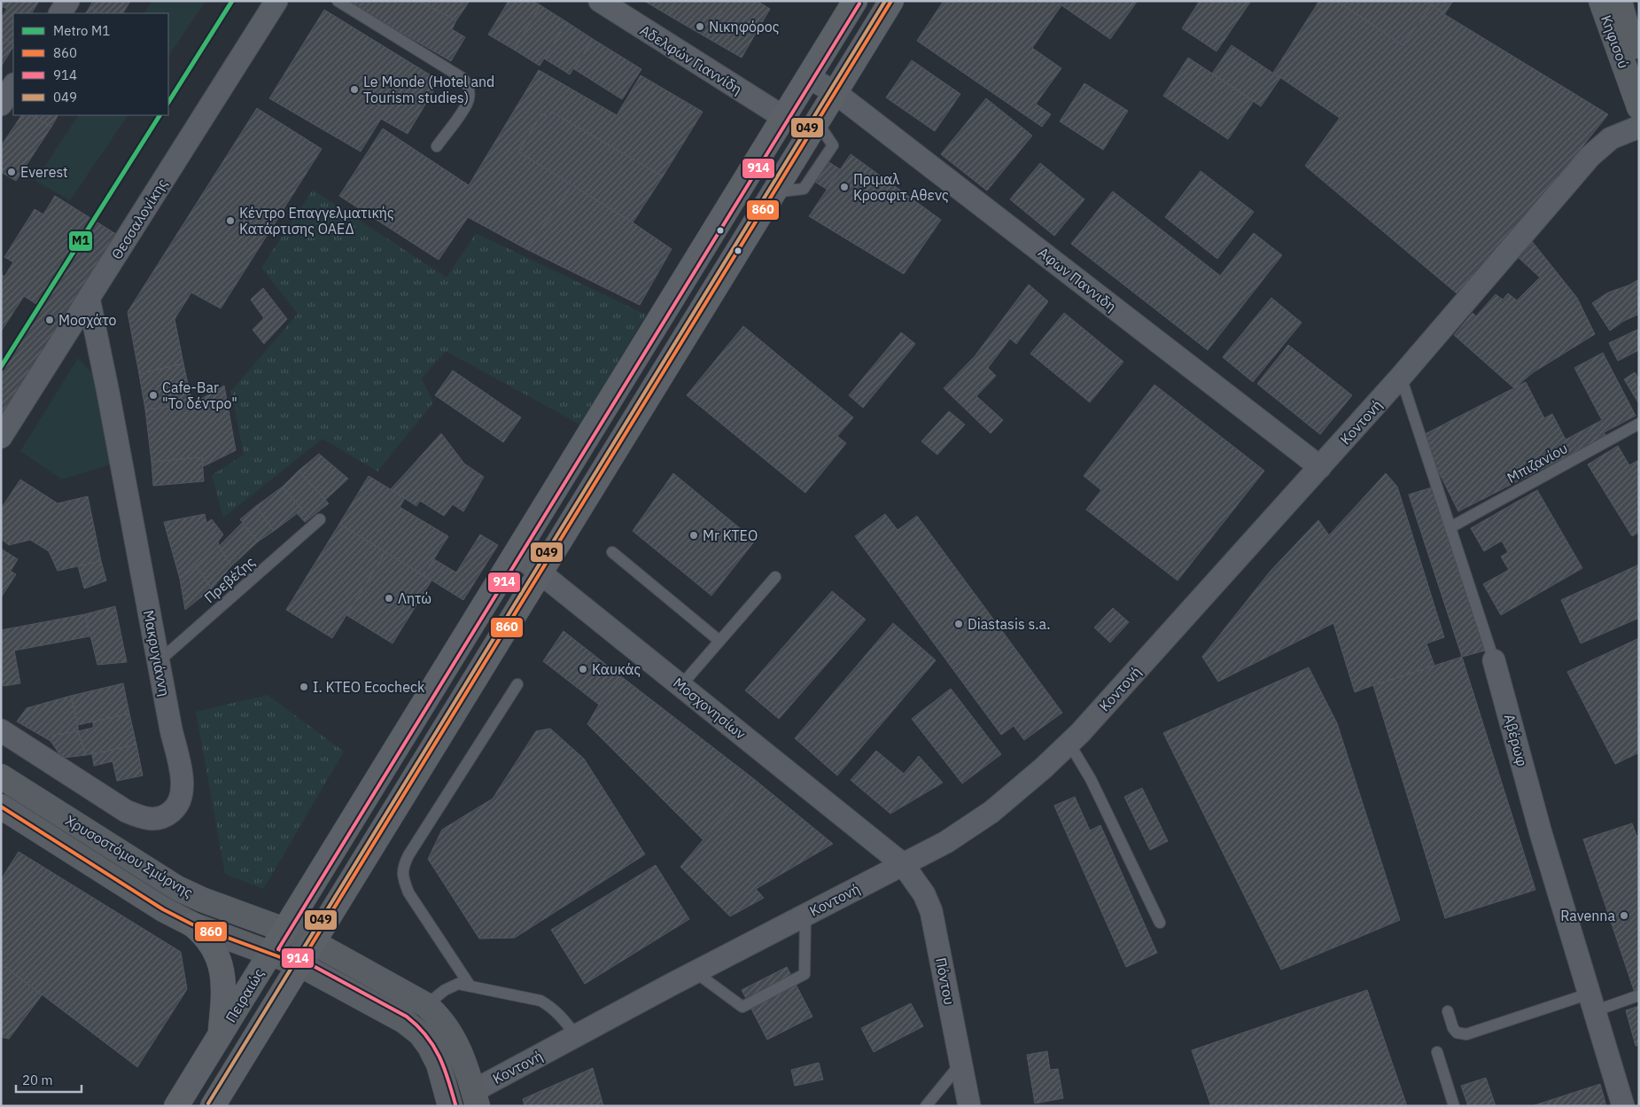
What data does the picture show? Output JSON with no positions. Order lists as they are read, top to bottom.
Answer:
{
  "streets": {
    "main road": ["Κηφισού", "Χρυσοστόμου Σμύρνης", "Πειραιώς"],
    "street": [
      "Αδελφών Γιαννίδη",
      "Θεσσαλονίκης",
      "Αφων Παννιδη",
      "Κοντονή",
      "Μακρυγιάννη",
      "Μοσχονησίων",
      "Αβέρωφ",
      "Πόντου"
    ],
    "lane": ["Μπιζανίου", "Πρεβέζης"]
  },
  "crossings": [
    ["Αδελφών Γιαννίδη", "Πειραιώς"],
    ["Θεσσαλονίκης", "Μακρυγιάννη"],
    ["Αφων Παννιδη", "Κοντονή"],
    ["Αφων Παννιδη", "Πειραιώς"],
    ["Κοντονή", "Μοσχονησίων"],
    ["Κοντονή", "Αβέρωφ"],
    ["Κοντονή", "Χρυσοστόμου Σμύρνης"],
    ["Κοντονή", "Πόντου"],
    ["Μπιζανίου", "Αβέρωφ"],
    ["Πρεβέζης", "Μακρυγιάννη"],
    ["Μοσχονησίων", "Πόντου"],
    ["Μοσχονησίων", "Πειραιώς"],
    ["Χρυσοστόμου Σμύρνης", "Πειραιώς"]
  ],
  "places": [
    "Νικηφόρος",
    "Le Monde (Hotel and Tourism studies)",
    "Everest",
    "Πριμαλ Κροσφιτ Αθενς",
    "Κέντρο Επαγγελματικής Κατάρτισης ΟΑΕΔ",
    "Μοσχάτο",
    "Cafe-Bar \"Το δέντρο\"",
    "Mr KTEO",
    "Λητώ",
    "Diastasis s.a.",
    "Καυκάς",
    "Ι. ΚΤΕΟ Ecocheck",
    "Ravenna"
  ],
  "lines": [
    "metro line Μ1",
    "transit line 860",
    "transit line 049",
    "transit line 914"
  ],
  "legend": [
    "Metro Μ1",
    "860",
    "914",
    "049"
  ],
  "scale_bar": "20 m"
}
